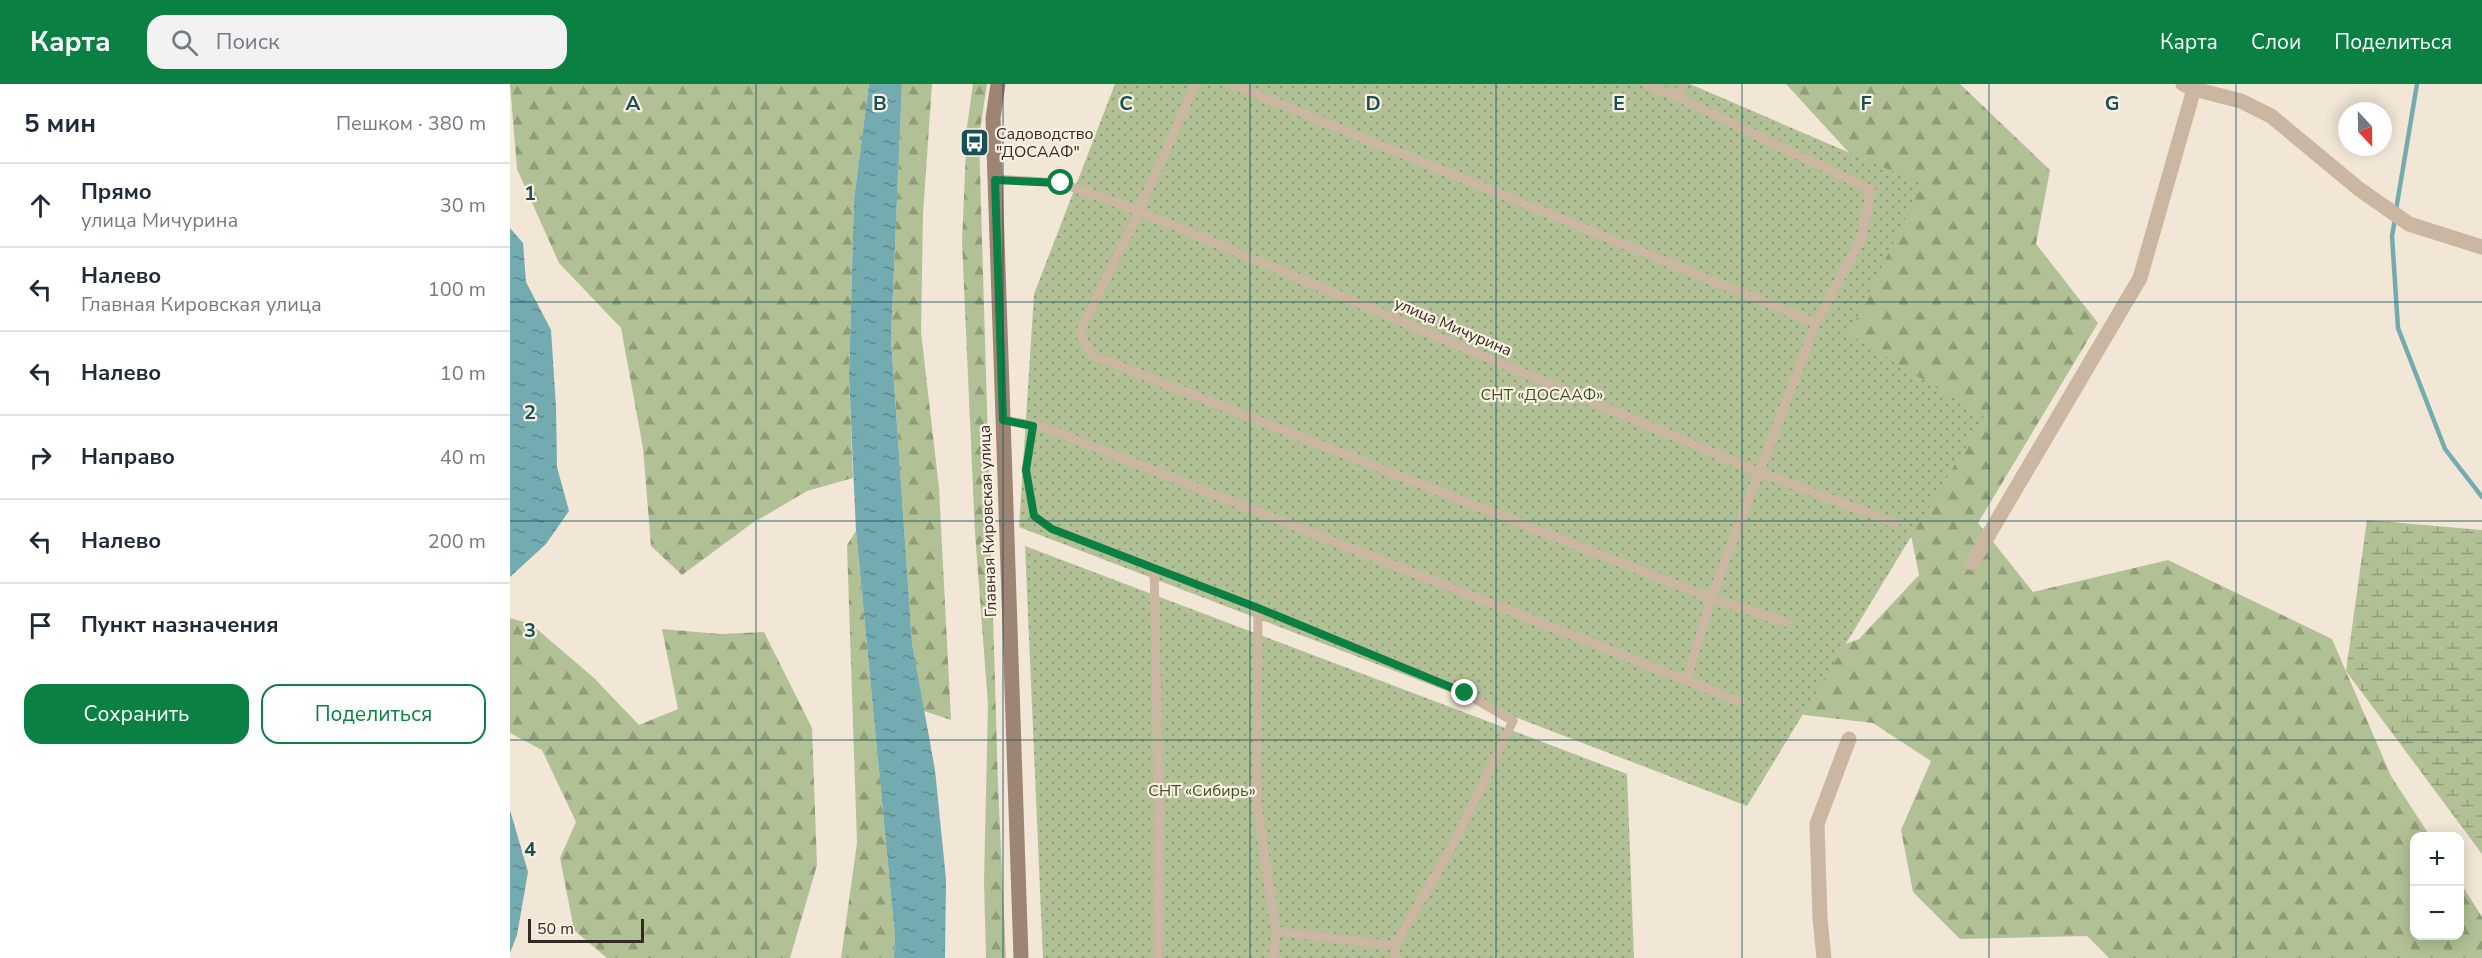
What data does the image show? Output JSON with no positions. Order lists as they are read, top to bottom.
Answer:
{
  "streets": {
    "main road": ["Главная Кировская улица"],
    "lane": ["улица Мичурина"]
  },
  "crossings": [
    ["улица Мичурина", "Главная Кировская улица"]
  ],
  "parks": ["СНТ «ДОСААФ»", "СНТ «Сибирь»"],
  "places": {
    "bus stop": ["Садоводство \"ДОСААФ\""]
  },
  "scale_bar": "50 m",
  "north": "bottom",
  "page": {
    "header": "Карта",
    "search": "Поиск",
    "nav": ["Карта", "Слои", "Поделиться"],
    "heading": ["5 мин", "Пешком · 380 m"],
    "list": [
      ["Прямо", "улица Мичурина", "30 m"],
      ["Налево", "Главная Кировская улица", "100 m"],
      ["Налево", "10 m"],
      ["Направо", "40 m"],
      ["Налево", "200 m"],
      "Пункт назначения"
    ],
    "buttons": ["Сохранить", "Поделиться"],
    "map_buttons": ["+", "−"],
    "scale": "50 m"
  },
  "grid": {
    "columns": [
      "A",
      "B",
      "C",
      "D",
      "E",
      "F",
      "G"
    ],
    "rows": [
      "1",
      "2",
      "3",
      "4"
    ]
  }
}
